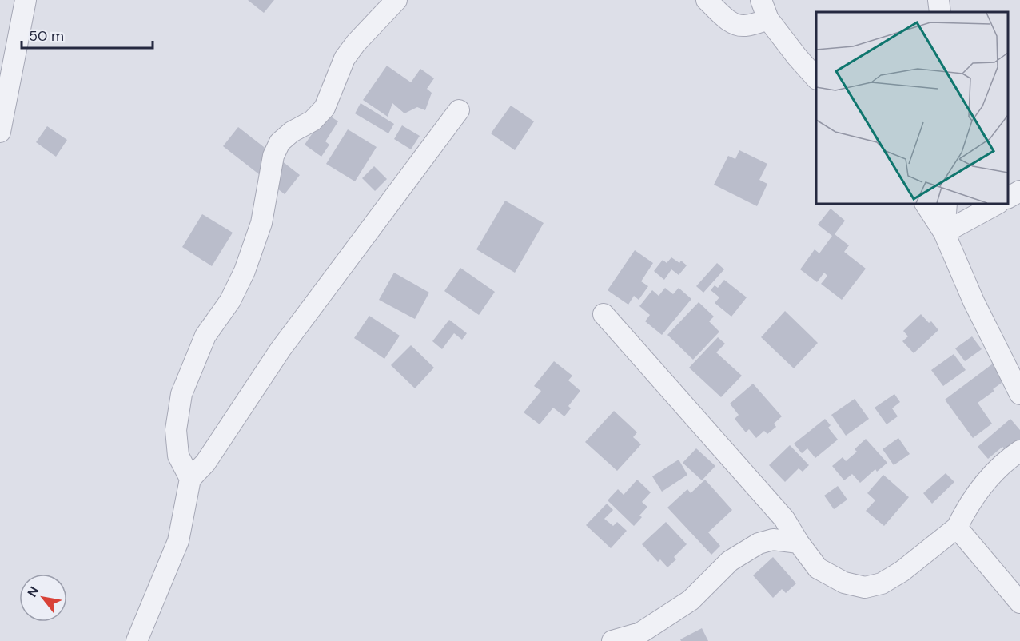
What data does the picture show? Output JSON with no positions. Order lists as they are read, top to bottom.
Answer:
{
  "scale_bar": "50 m",
  "north": "top left"
}
